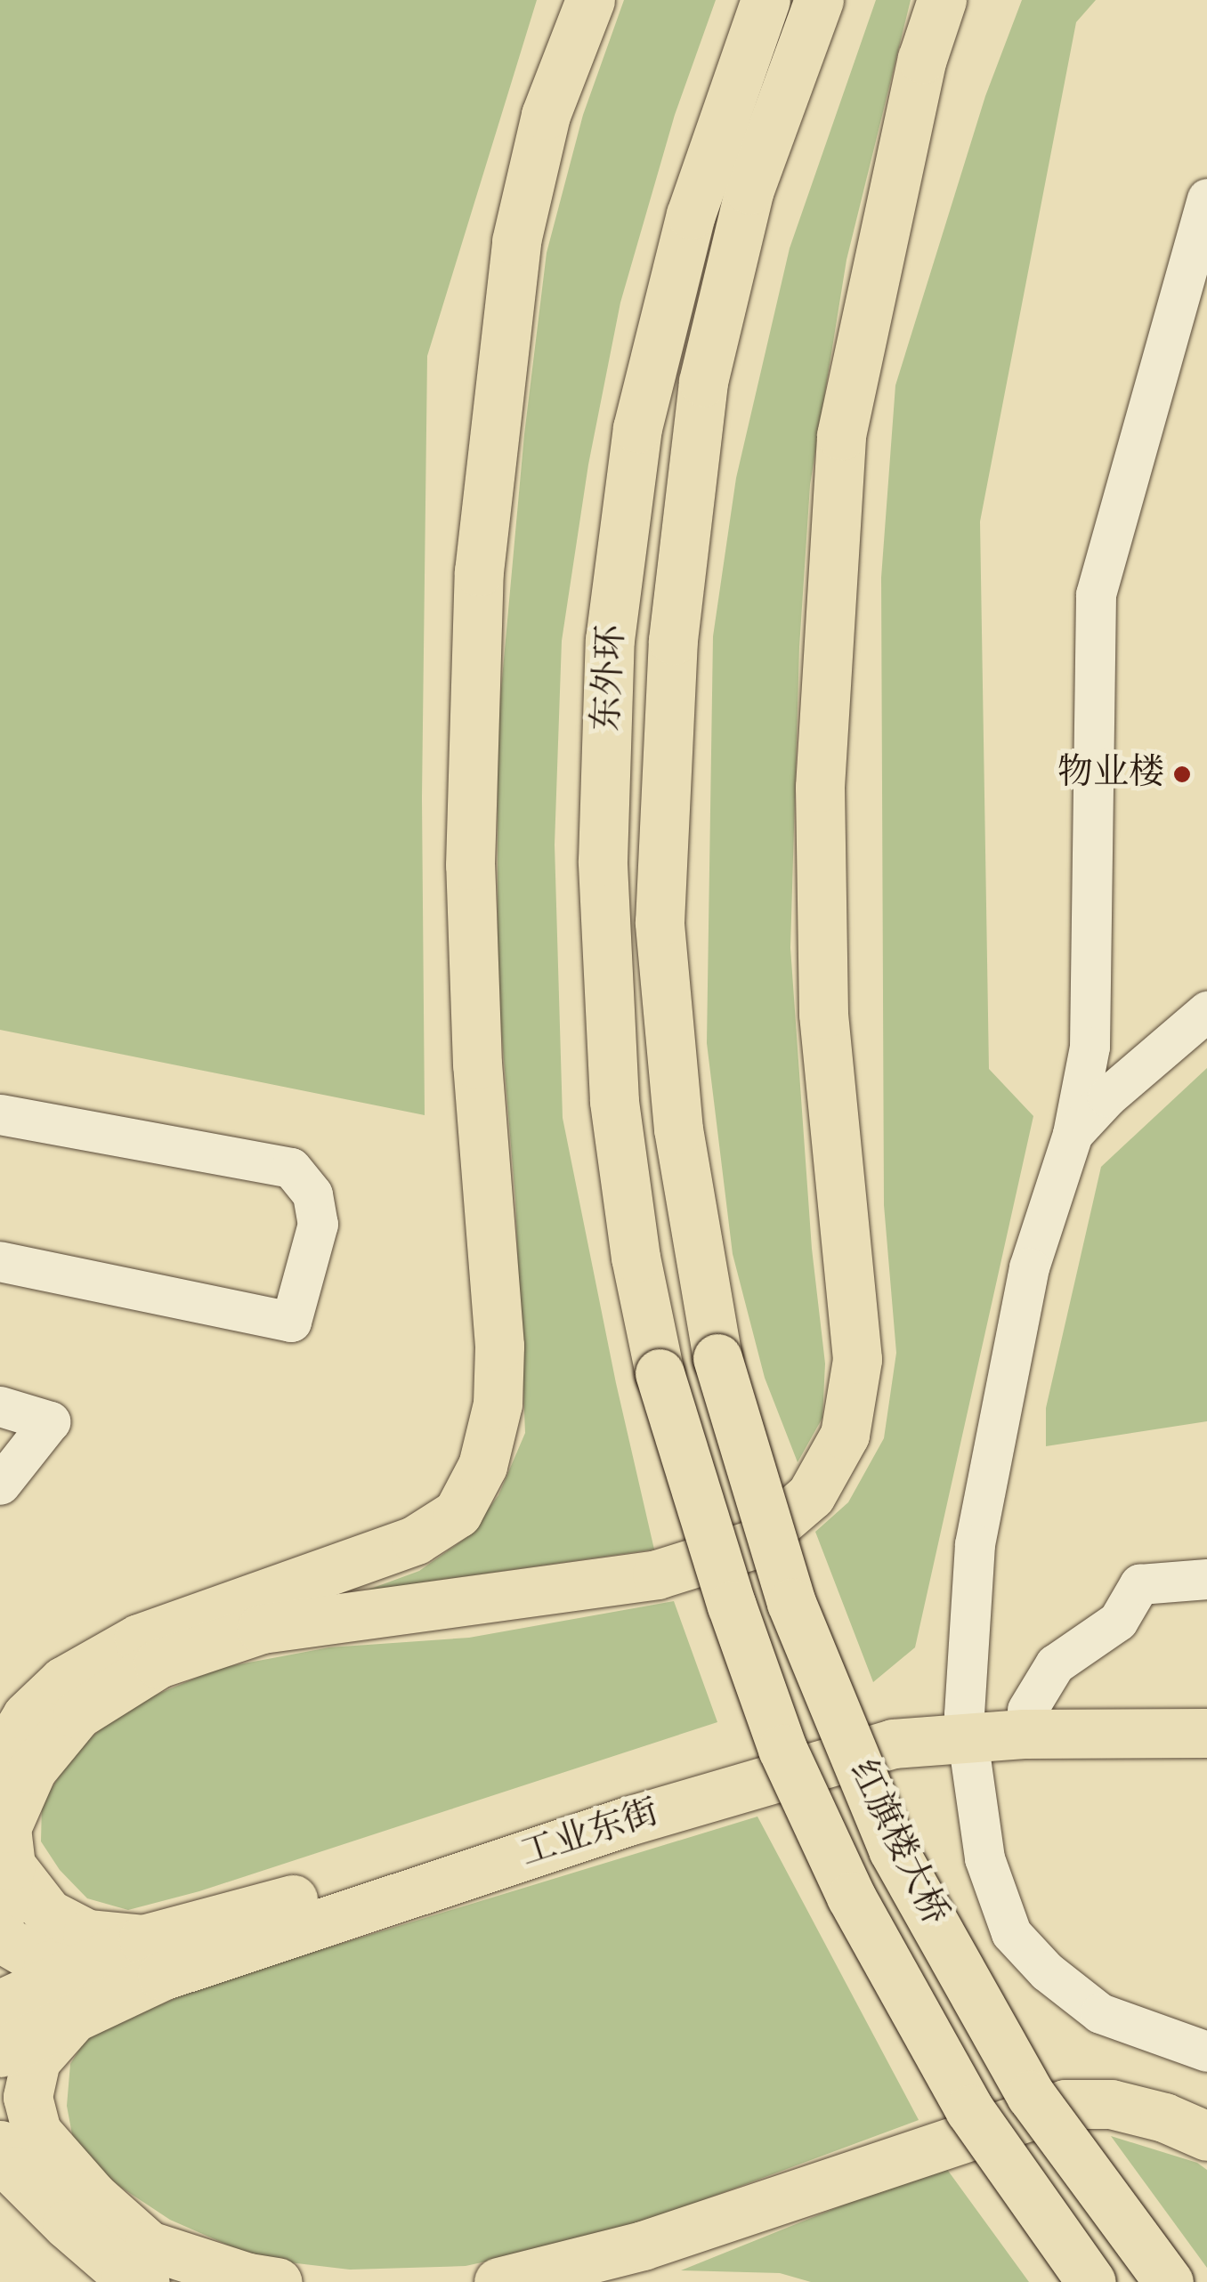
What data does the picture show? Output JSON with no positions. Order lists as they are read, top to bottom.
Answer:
{
  "streets": {
    "main road": ["东外环", "工业东街", "红旗楼大桥"]
  },
  "crossings": [
    ["东外环", "红旗楼大桥"]
  ],
  "places": ["物业楼"]
}
